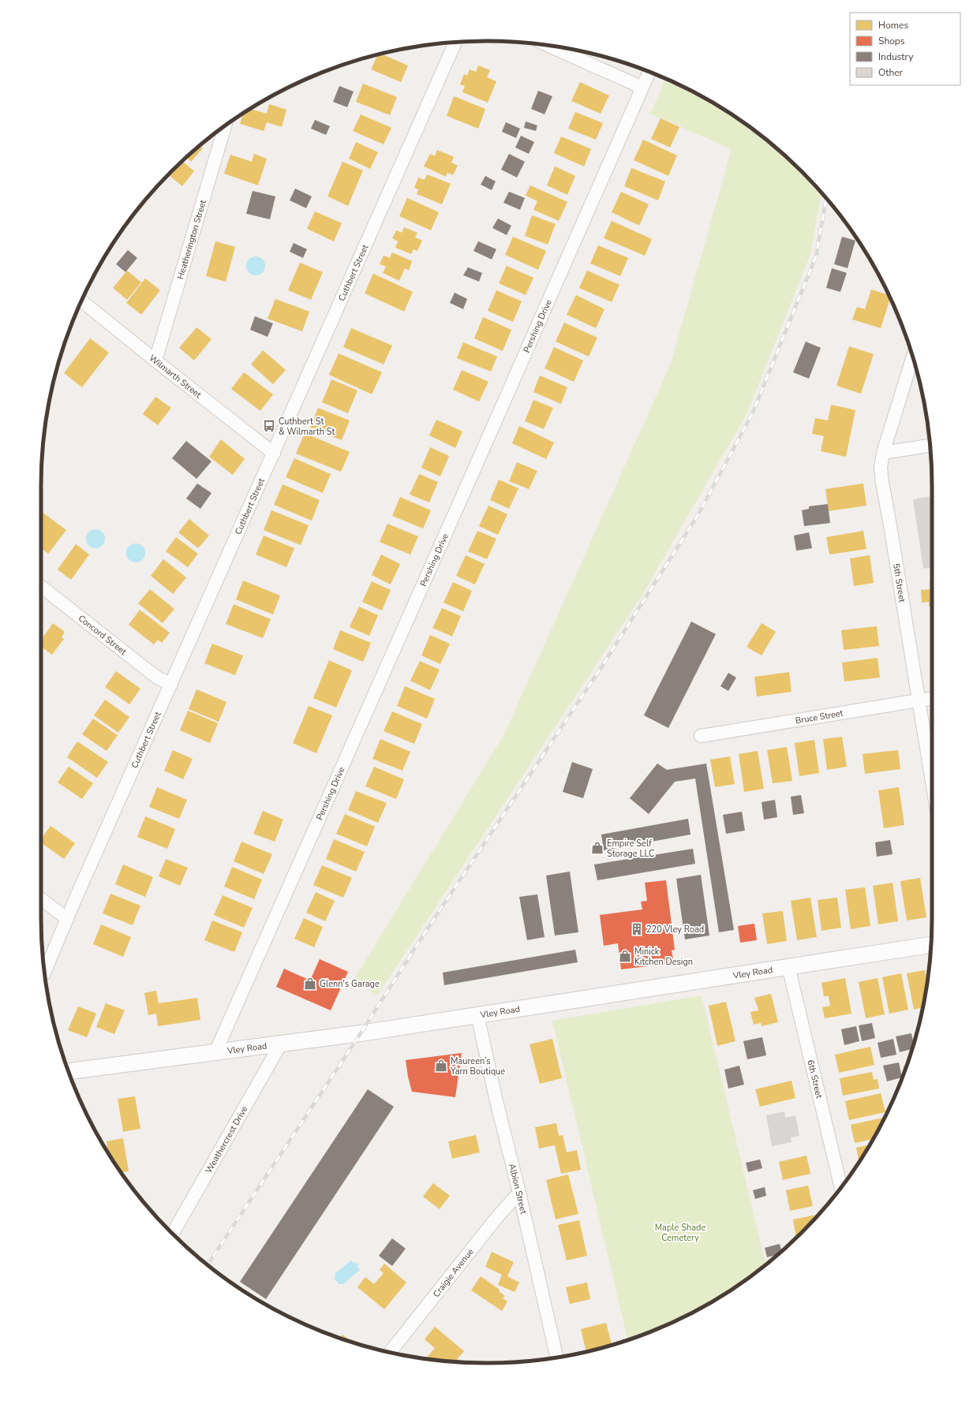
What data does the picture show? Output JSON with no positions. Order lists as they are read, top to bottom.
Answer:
{
  "streets": {
    "street": [
      "Heatherington Street",
      "Cuthbert Street",
      "Pershing Drive",
      "Wilmarth Street",
      "5th Street",
      "Concord Street",
      "Bruce Street",
      "Vley Road",
      "6th Street",
      "Weathercrest Drive",
      "Albion Street",
      "Craigie Avenue"
    ]
  },
  "crossings": [
    ["Heatherington Street", "Wilmarth Street"],
    ["Cuthbert Street", "Wilmarth Street"],
    ["Cuthbert Street", "Concord Street"],
    ["Pershing Drive", "Vley Road"],
    ["5th Street", "Bruce Street"],
    ["Vley Road", "6th Street"],
    ["Vley Road", "Weathercrest Drive"],
    ["Vley Road", "Albion Street"],
    ["Albion Street", "Craigie Avenue"]
  ],
  "parks": ["Maple Shade Cemetery"],
  "places": {
    "bus stop": ["Cuthbert St & Wilmarth St"],
    "shop": [
      "Empire Self Storage LLC",
      "Minick Kitchen Design",
      "Glenn's Garage",
      "Maureen’s Yarn Boutique"
    ],
    "building": ["220 Vley Road"]
  },
  "legend": [
    "Homes",
    "Shops",
    "Industry",
    "Other"
  ]
}
